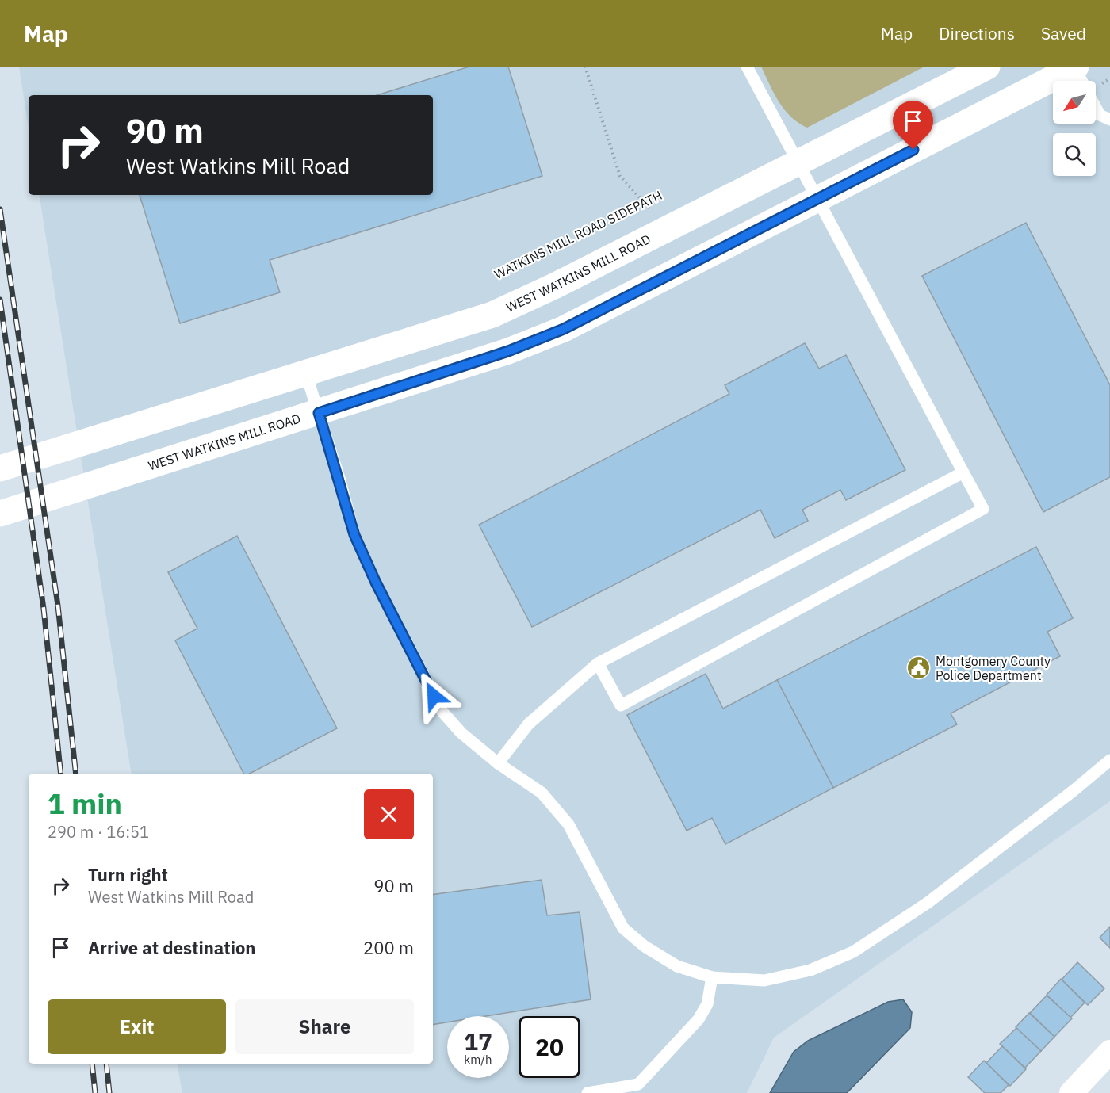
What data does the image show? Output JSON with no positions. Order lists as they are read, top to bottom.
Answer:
{
  "streets": {
    "main road": ["WEST WATKINS MILL ROAD"],
    "path": ["WATKINS MILL ROAD SIDEPATH"]
  },
  "places": {
    "public building": ["Montgomery County Police Department"]
  },
  "north": "bottom left",
  "page": {
    "header": "Map",
    "nav": ["Map", "Directions", "Saved"],
    "turn": ["90 m", "West Watkins Mill Road"],
    "heading": ["1 min", "290 m · 16:51"],
    "list": [
      {
        "name": "Turn right",
        "note": "West Watkins Mill Road",
        "value": "90 m"
      },
      {
        "name": "Arrive at destination",
        "value": "200 m"
      }
    ],
    "buttons": ["Exit", "Share"],
    "speed": "17 km/h",
    "limit": "20"
  }
}
